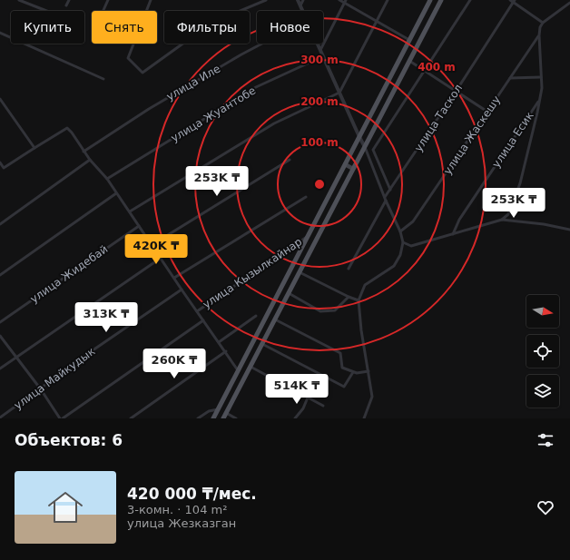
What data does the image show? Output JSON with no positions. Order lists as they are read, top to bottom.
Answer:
{
  "streets": {
    "street": [
      "улица Иле",
      "улица Жуантобе",
      "улица Таскол",
      "улица Жаскешу",
      "улица Есик",
      "улица Кызылкайнар",
      "улица Жидебай",
      "улица Майкудык"
    ]
  },
  "north": "right",
  "page": {
    "chip": [
      "Купить",
      "Снять",
      "Фильтры",
      "Новое"
    ],
    "price": [
      "253K ₸",
      "253K ₸",
      "420K ₸",
      "313K ₸",
      "260K ₸",
      "514K ₸"
    ],
    "heading": "Объектов: 6",
    "list": [
      {
        "name": "420 000 ₸/мес.",
        "note": "3-комн. · 104 m² · улица Жезказган"
      }
    ]
  },
  "rings": [
    "300 m",
    "400 m",
    "200 m",
    "100 m"
  ]
}
